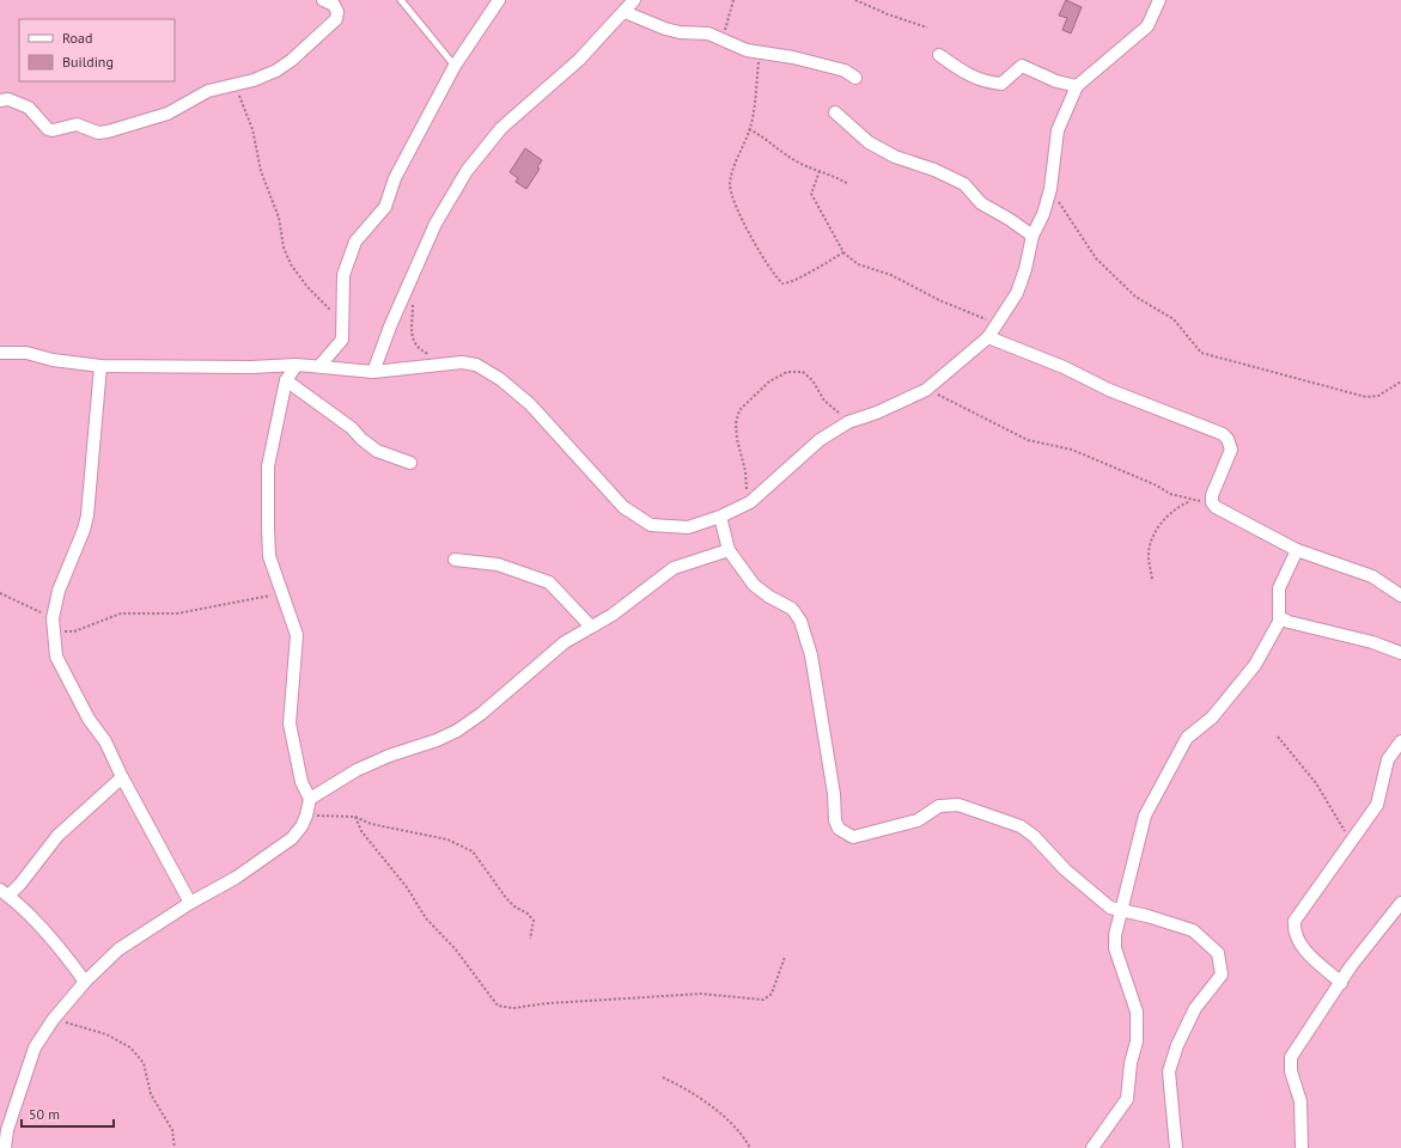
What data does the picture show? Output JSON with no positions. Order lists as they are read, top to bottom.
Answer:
{
  "legend": ["Road", "Building"],
  "scale_bar": "50 m"
}
